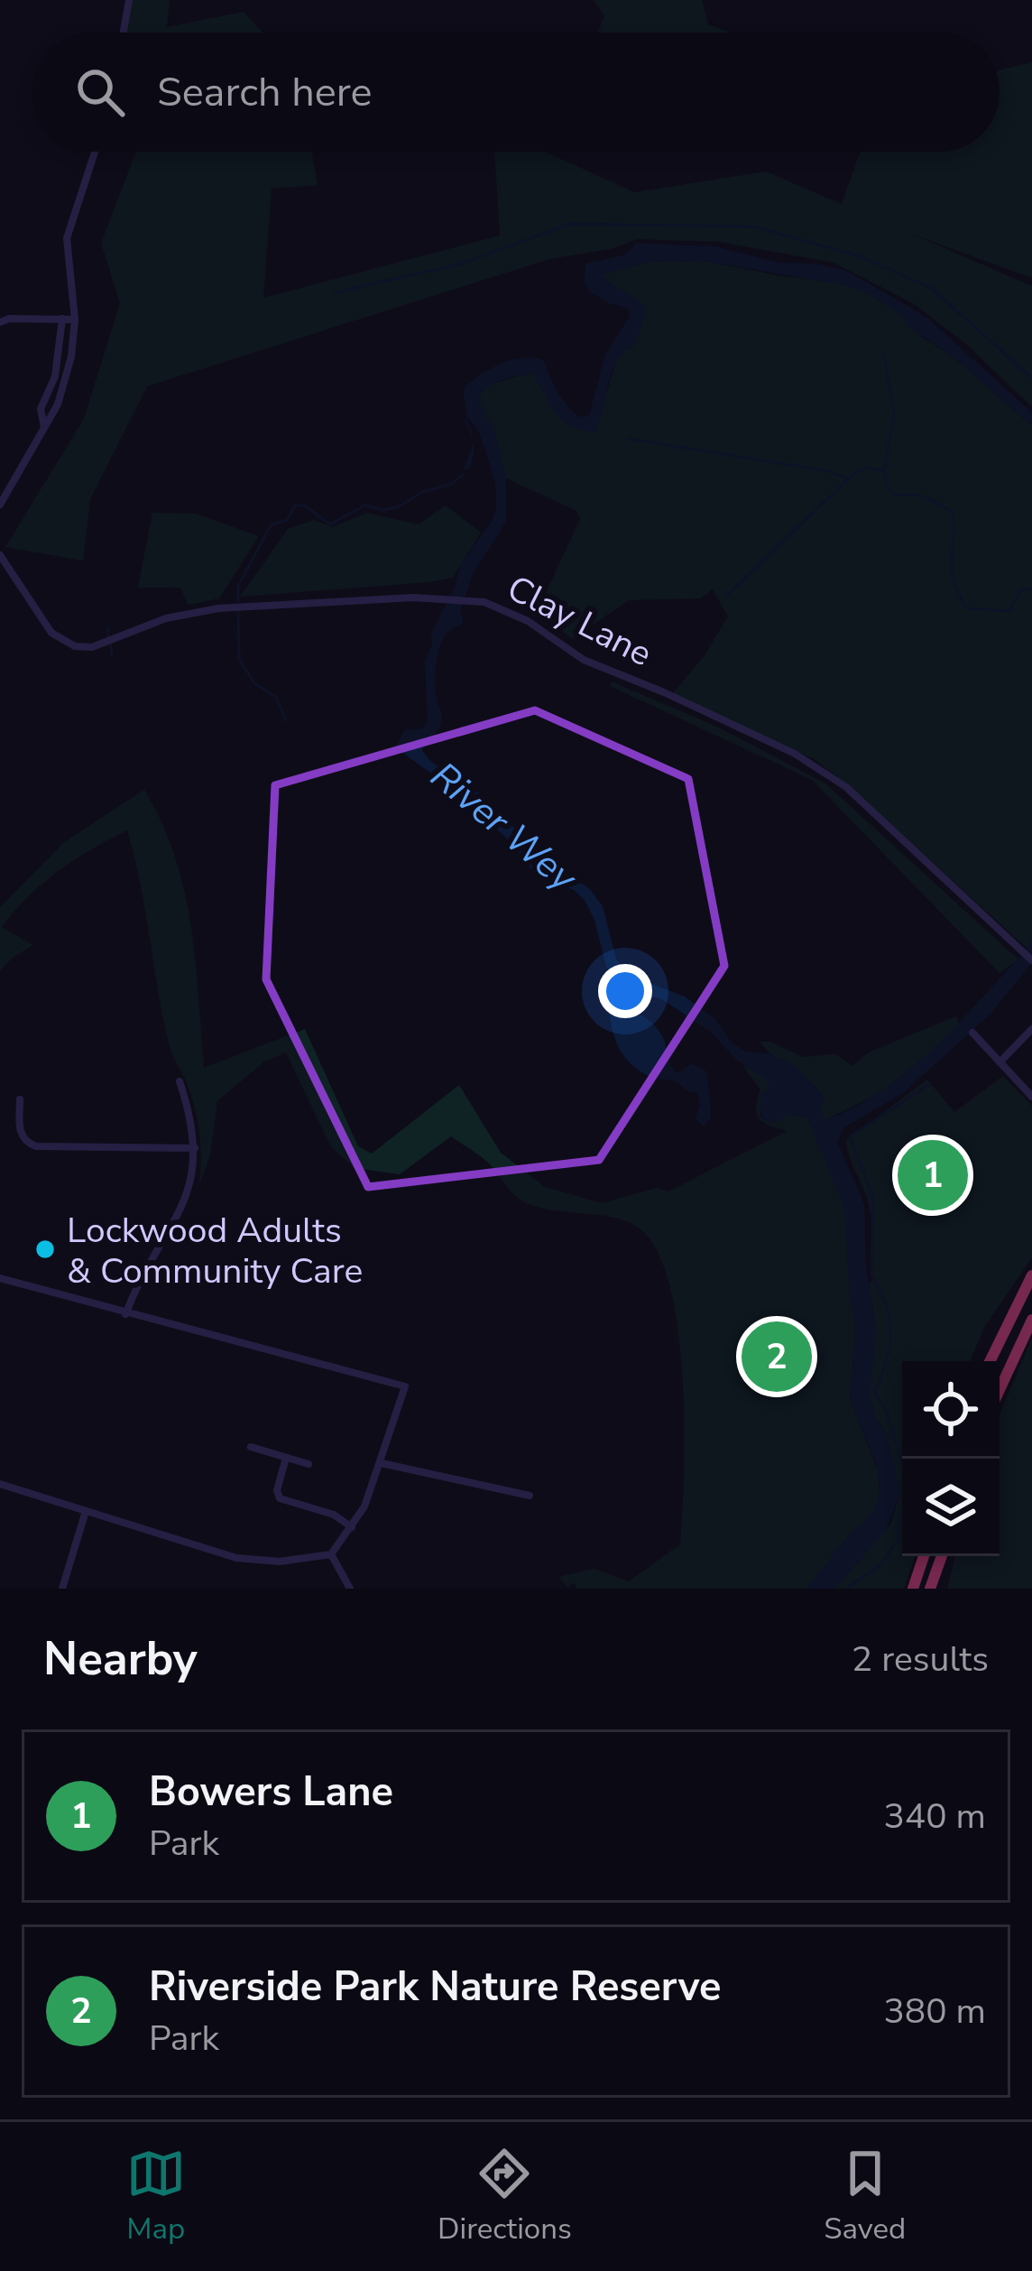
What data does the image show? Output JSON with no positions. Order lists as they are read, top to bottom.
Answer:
{
  "streets": {
    "street": ["Clay Lane"]
  },
  "water": ["River Wey"],
  "places": ["Lockwood Adults & Community Care"],
  "page": {
    "search": "Search here",
    "pins": ["1", "2"],
    "heading": ["Nearby", "2 results"],
    "list": [
      {
        "mark": "1",
        "name": "Bowers Lane",
        "note": "Park",
        "value": "340 m"
      },
      {
        "mark": "2",
        "name": "Riverside Park Nature Reserve",
        "note": "Park",
        "value": "380 m"
      }
    ],
    "nav": ["Map", "Directions", "Saved"]
  }
}
